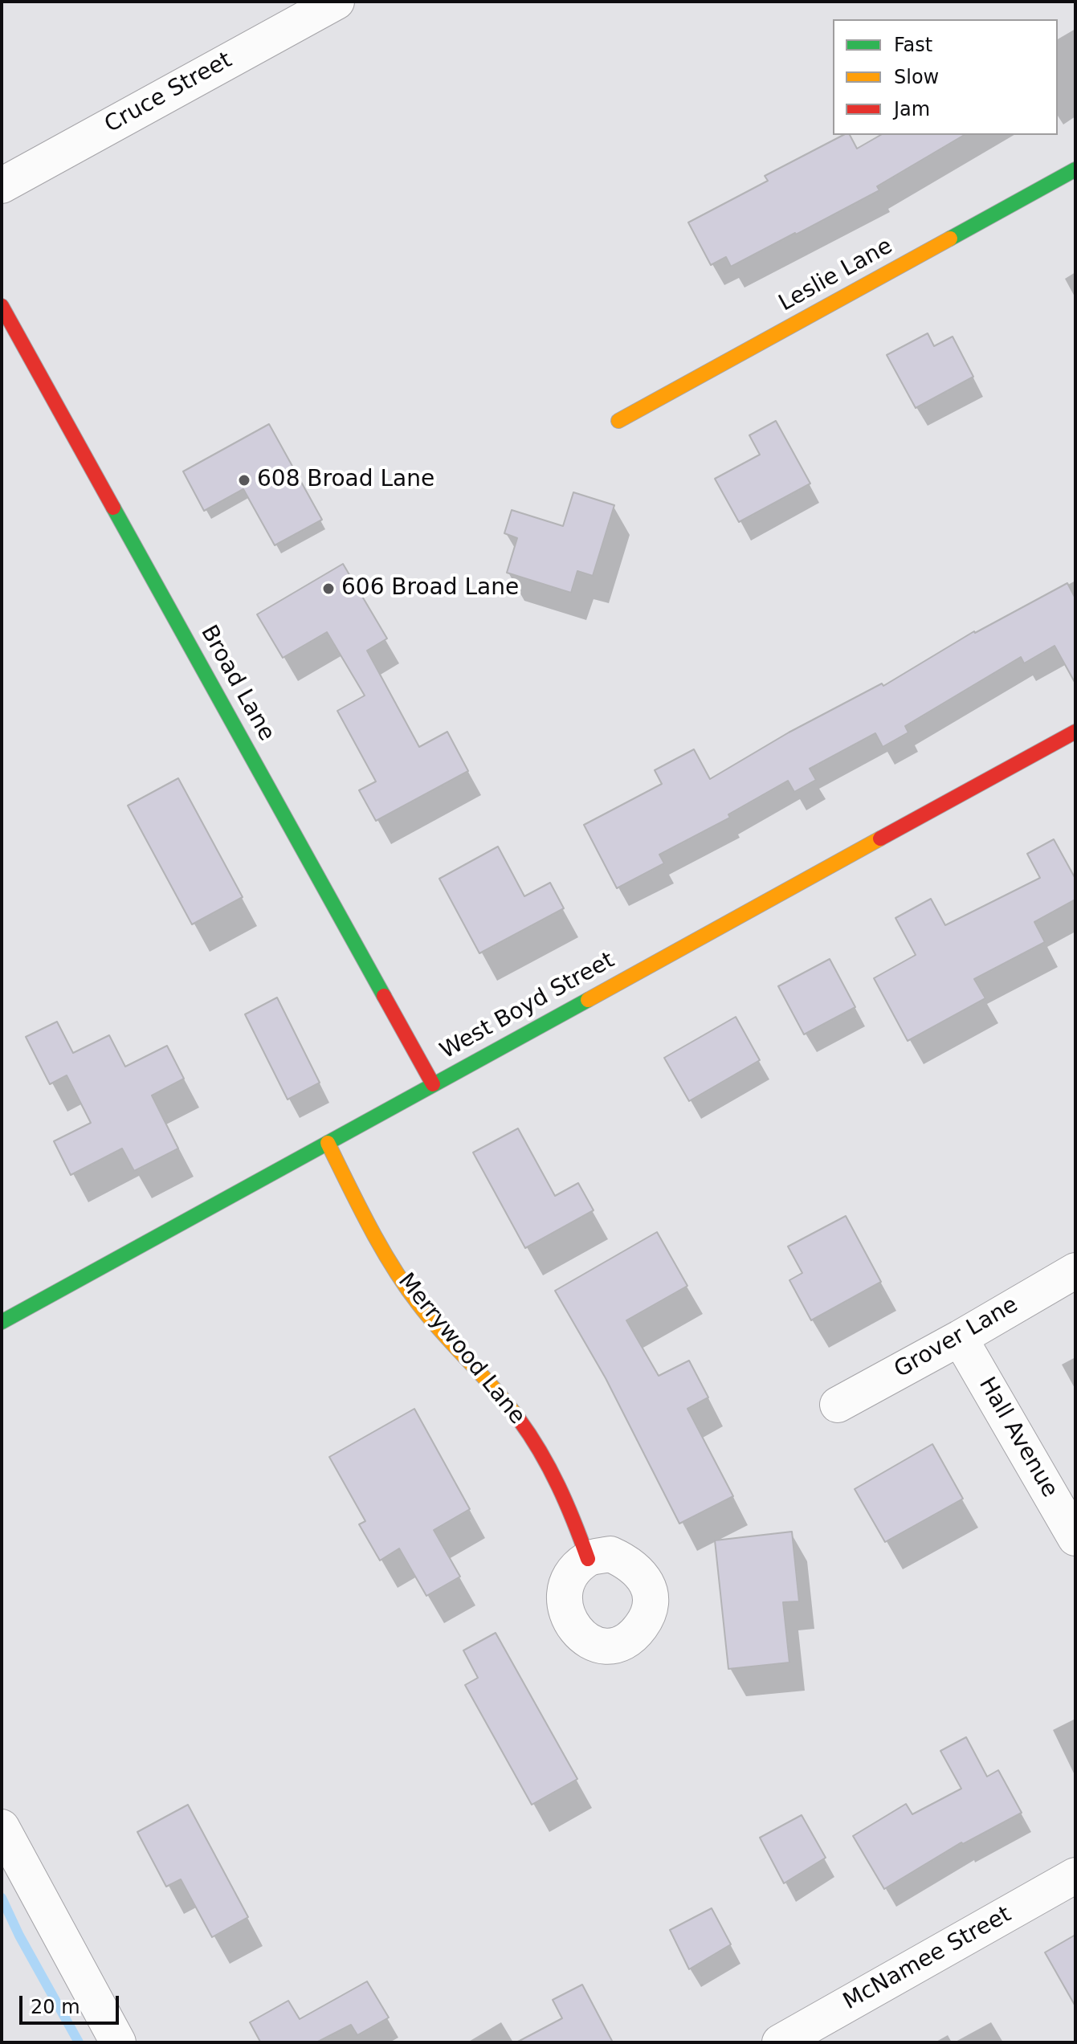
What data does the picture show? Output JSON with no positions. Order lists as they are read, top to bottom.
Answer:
{
  "streets": {
    "street": [
      "Cruce Street",
      "Leslie Lane",
      "Broad Lane",
      "West Boyd Street",
      "Grover Lane",
      "Merrywood Lane",
      "Hall Avenue",
      "McNamee Street"
    ]
  },
  "crossings": [
    ["Broad Lane", "West Boyd Street"],
    ["West Boyd Street", "Merrywood Lane"],
    ["Grover Lane", "Hall Avenue"]
  ],
  "places": ["608 Broad Lane", "606 Broad Lane"],
  "legend": ["Fast", "Slow", "Jam"],
  "scale_bar": "20 m"
}
